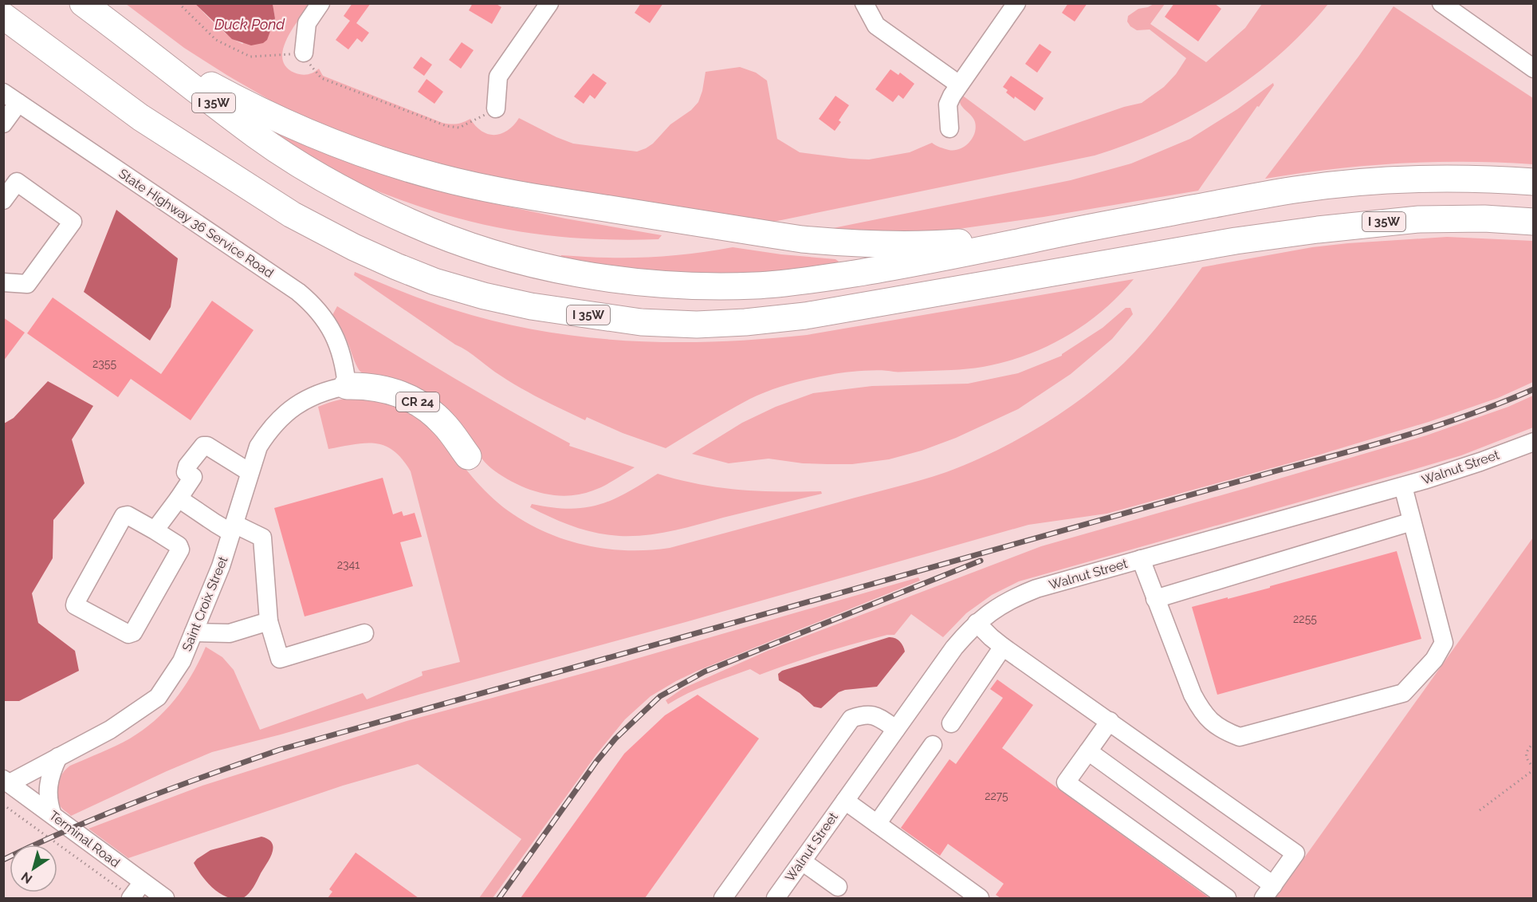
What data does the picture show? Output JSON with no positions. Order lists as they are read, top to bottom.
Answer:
{
  "streets": {
    "highway": ["I 35W", "CR 24"],
    "street": [
      "State Highway 36 Service Road",
      "Walnut Street",
      "Saint Croix Street",
      "Terminal Road"
    ]
  },
  "crossings": [
    ["State Highway 36 Service Road", "CR 24"],
    ["State Highway 36 Service Road", "Saint Croix Street"],
    ["CR 24", "Saint Croix Street"],
    ["Saint Croix Street", "Terminal Road"]
  ],
  "water": ["Duck Pond"],
  "house_numbers": [
    "2355",
    "2341",
    "2255",
    "2275"
  ],
  "north": "bottom left"
}
